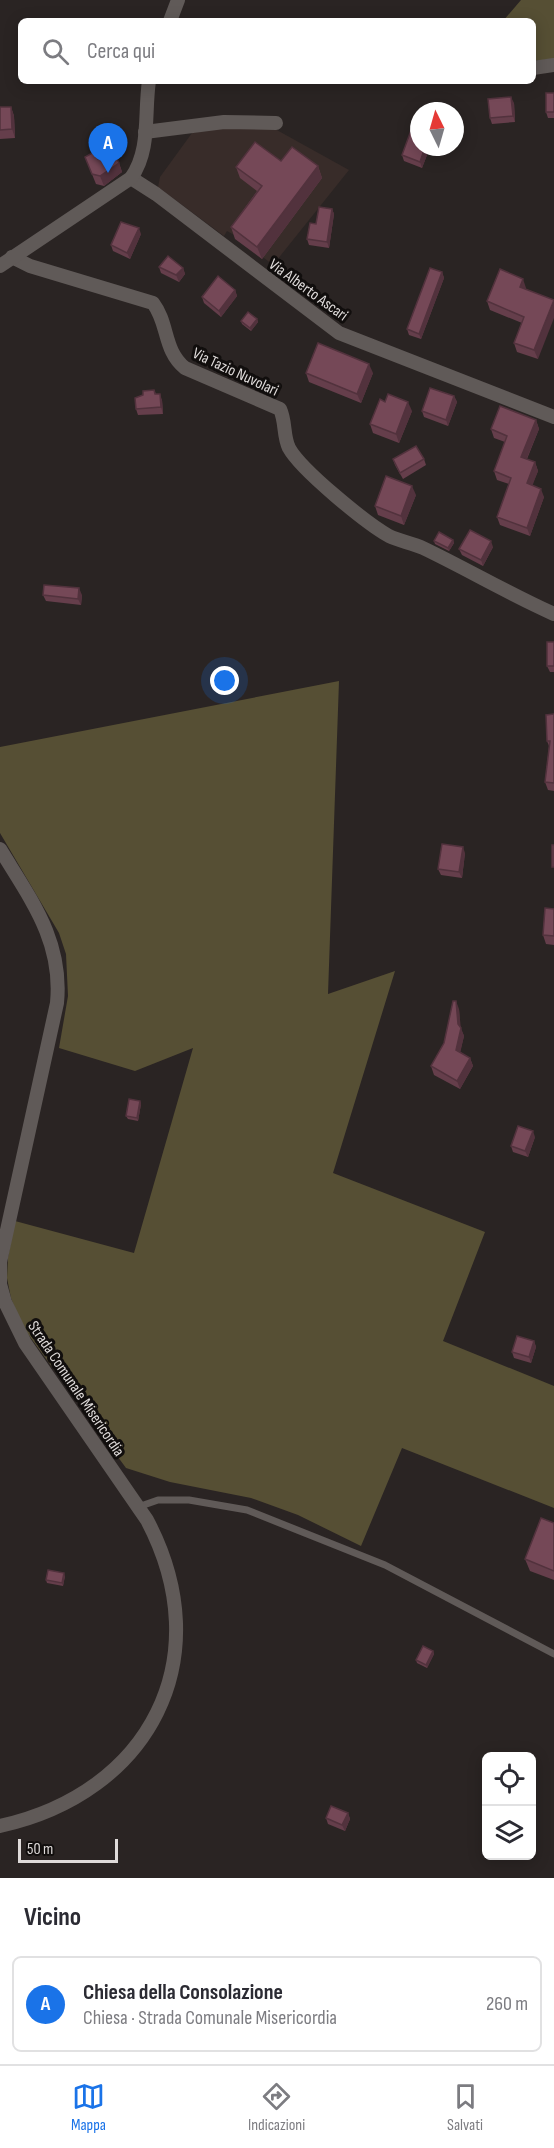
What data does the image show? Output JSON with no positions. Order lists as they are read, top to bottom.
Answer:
{
  "streets": {
    "street": ["Via Alberto Ascari", "Via Tazio Nuvolari", "Strada Comunale Misericordia"]
  },
  "scale_bar": "50 m",
  "north": "top",
  "page": {
    "search": "Cerca qui",
    "pins": "A",
    "scale": "50 m",
    "heading": "Vicino",
    "list": [
      {
        "mark": "A",
        "name": "Chiesa della Consolazione",
        "note": "Chiesa · Strada Comunale Misericordia",
        "value": "260 m"
      }
    ],
    "nav": ["Mappa", "Indicazioni", "Salvati"]
  }
}
